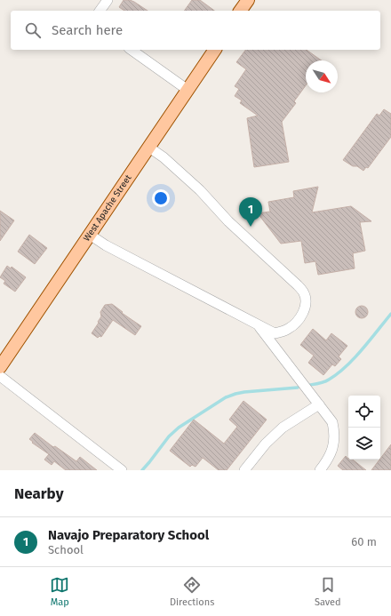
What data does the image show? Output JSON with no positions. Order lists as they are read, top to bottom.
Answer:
{
  "streets": {
    "main road": ["West Apache Street"]
  },
  "north": "bottom right",
  "page": {
    "search": "Search here",
    "pins": "1",
    "heading": "Nearby",
    "list": [
      {
        "mark": "1",
        "name": "Navajo Preparatory School",
        "note": "School",
        "value": "60 m"
      }
    ],
    "nav": ["Map", "Directions", "Saved"]
  }
}
